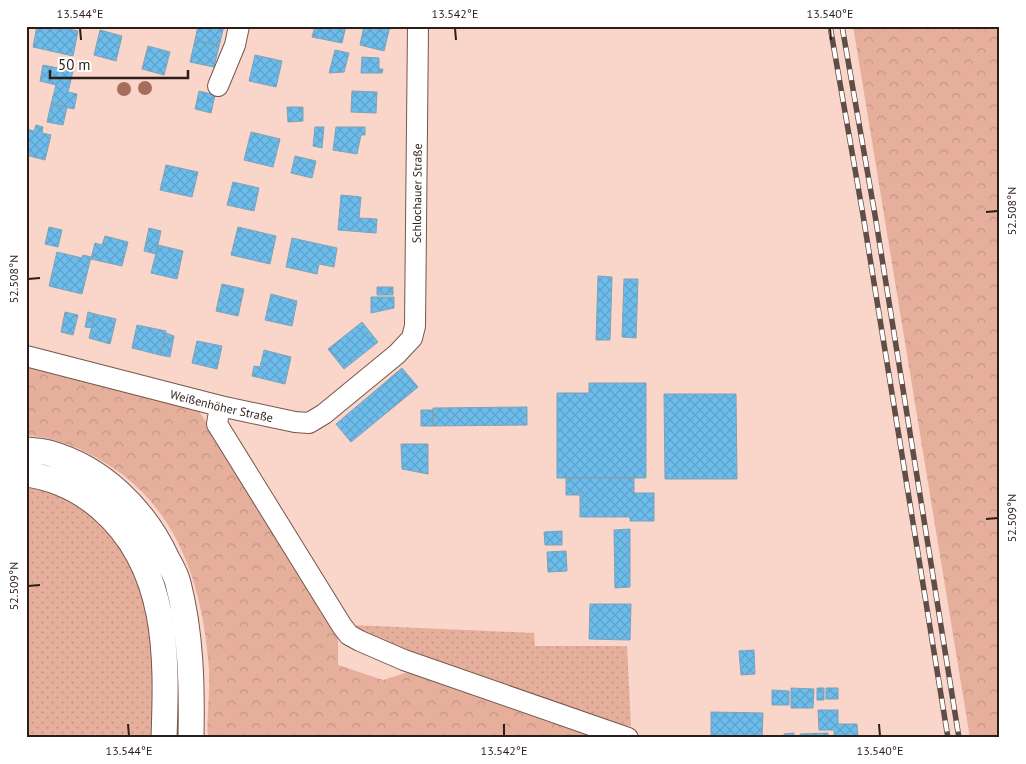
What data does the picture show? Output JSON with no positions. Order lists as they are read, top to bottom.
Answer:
{
  "streets": {
    "street": ["Schlochauer Straße", "Weißenhöher Straße"]
  },
  "crossings": [
    ["Schlochauer Straße", "Weißenhöher Straße"]
  ],
  "scale_bar": "50 m",
  "coordinates": [
    "13.544°E",
    "13.542°E",
    "13.540°E",
    "52.508°N",
    "52.509°N"
  ]
}
